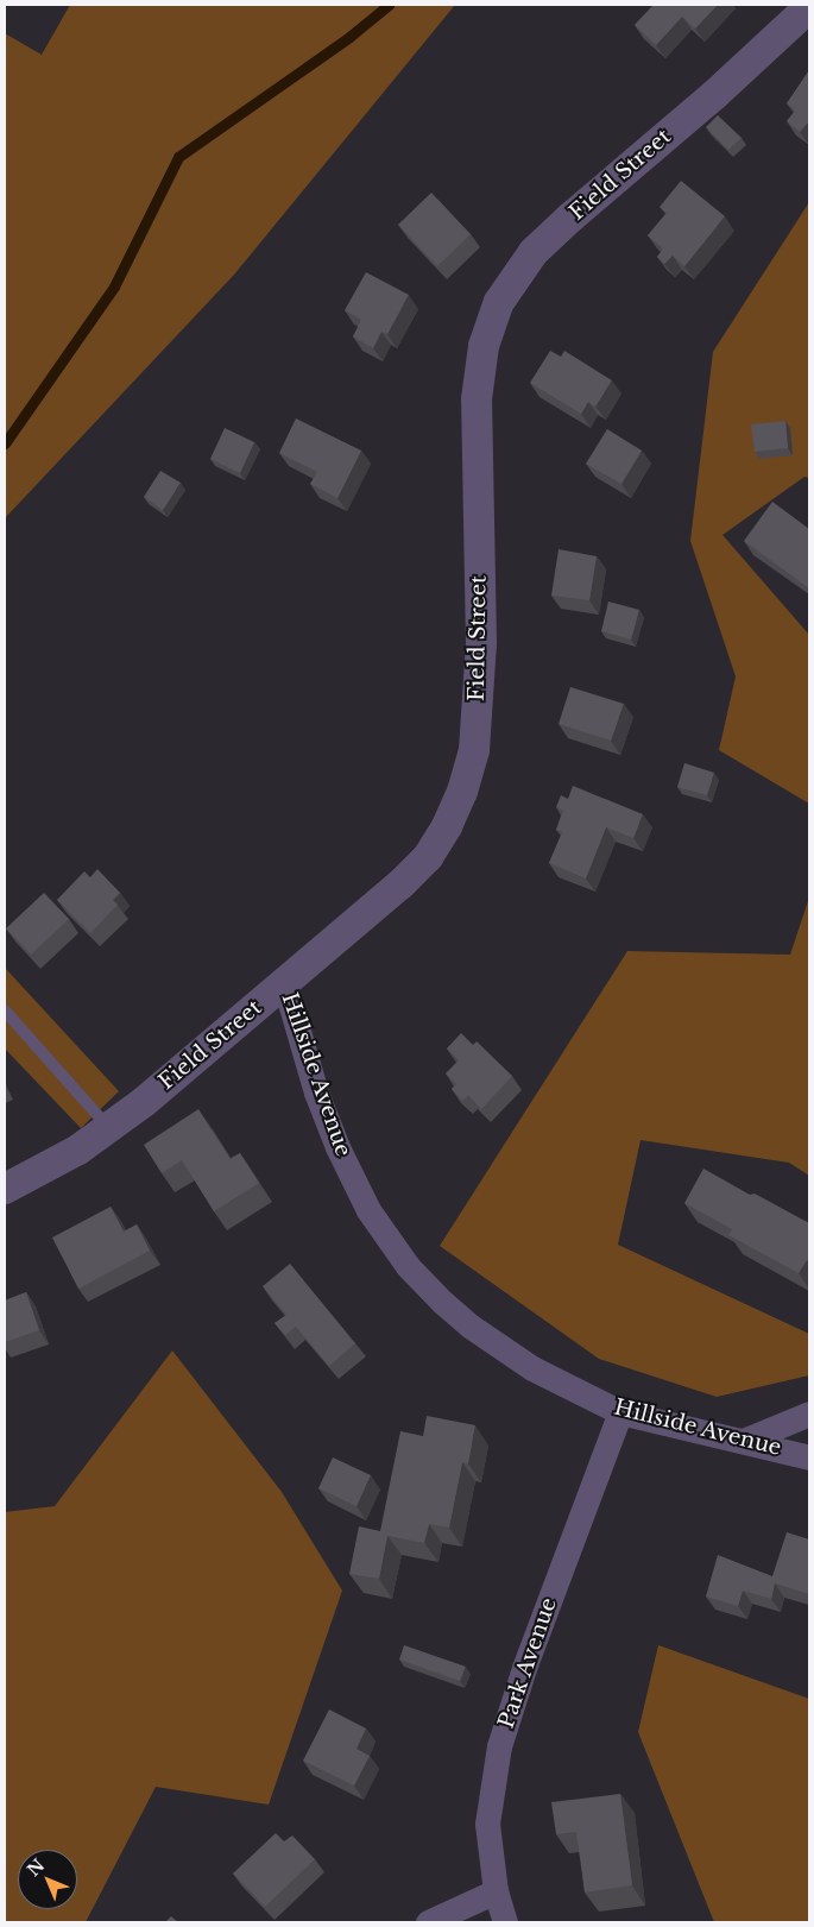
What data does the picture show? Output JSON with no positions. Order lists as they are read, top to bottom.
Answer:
{
  "streets": {
    "street": ["Field Street", "Hillside Avenue", "Park Avenue"]
  },
  "crossings": [
    ["Field Street", "Hillside Avenue"],
    ["Hillside Avenue", "Park Avenue"]
  ],
  "north": "top left"
}
